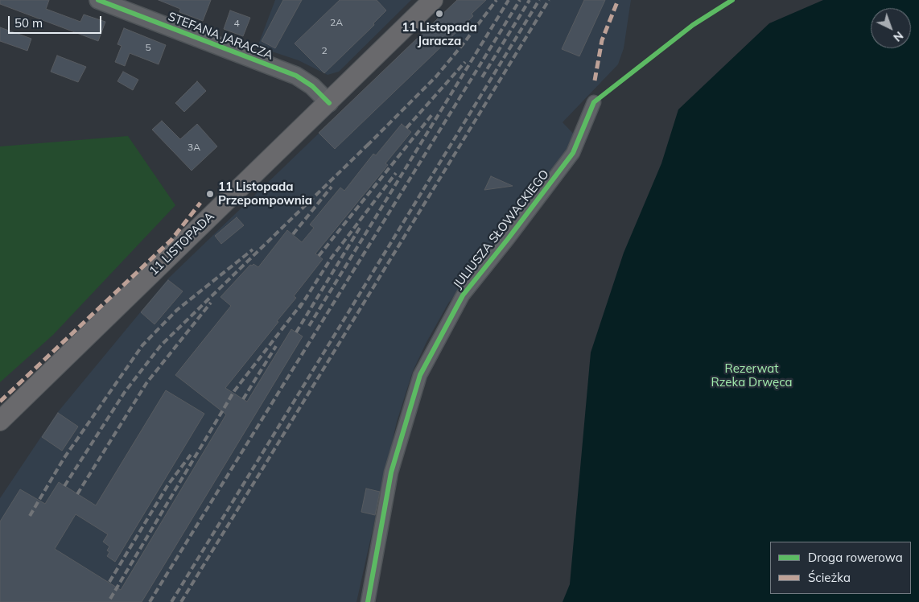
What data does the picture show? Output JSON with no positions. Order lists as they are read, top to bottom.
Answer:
{
  "streets": {
    "main road": ["11 LISTOPADA"],
    "street": ["STEFANA JARACZA", "JULIUSZA SŁOWACKIEGO"]
  },
  "crossings": [
    ["STEFANA JARACZA", "11 LISTOPADA"]
  ],
  "parks": ["Rezerwat Rzeka Drwęca"],
  "places": ["11 Listopada Jaracza", "11 Listopada Przepompownia"],
  "house_numbers": [
    "2A",
    "4",
    "5",
    "2",
    "3A"
  ],
  "legend": ["Droga rowerowa", "Ścieżka"],
  "scale_bar": "50 m",
  "north": "bottom right"
}
